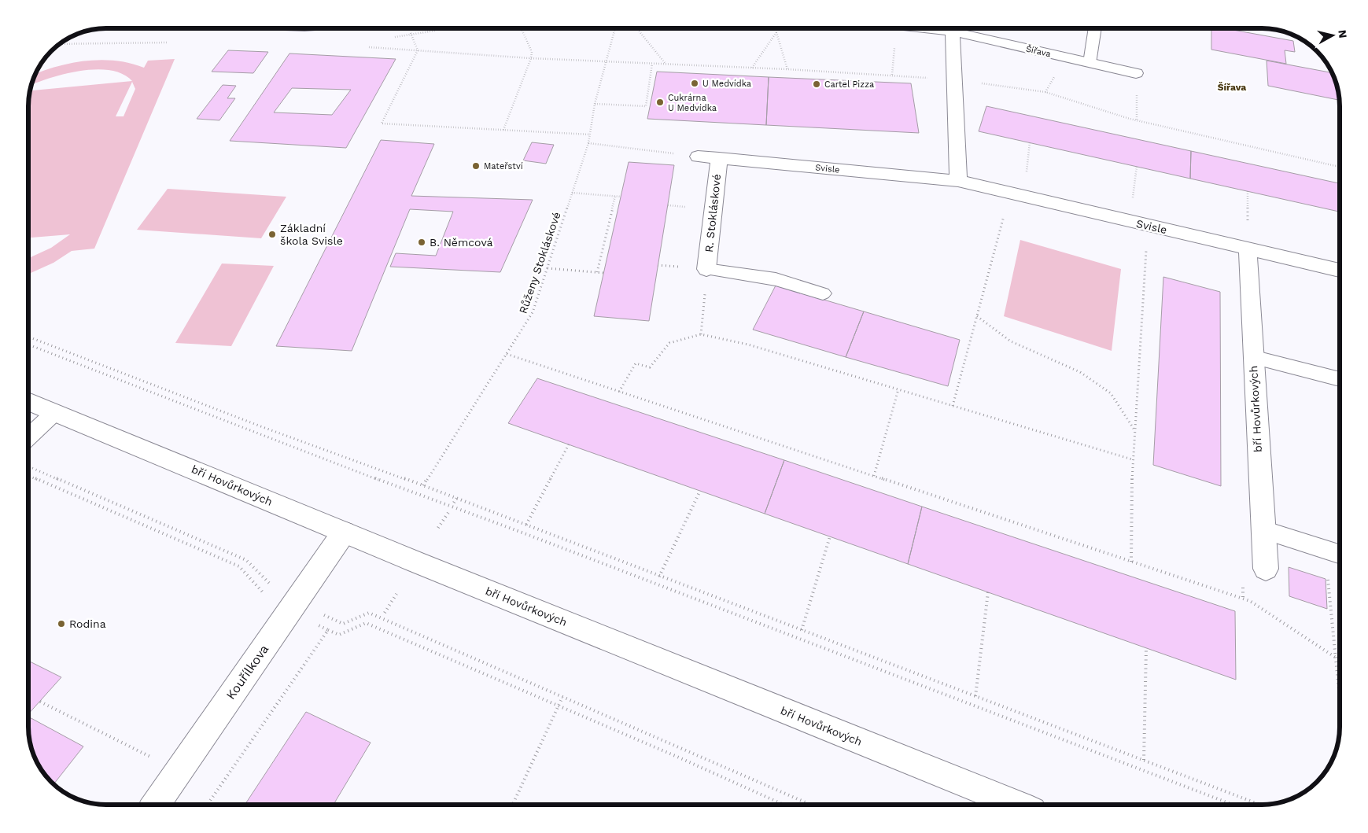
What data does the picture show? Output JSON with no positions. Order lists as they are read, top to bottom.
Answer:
{
  "streets": {
    "street": [
      "Šířava",
      "Svisle",
      "R. Stokláskové",
      "bří Hovůrkových",
      "Kouřílkova"
    ],
    "path": ["Růženy Stokláskové"]
  },
  "crossings": [
    ["Svisle", "R. Stokláskové"],
    ["Svisle", "bří Hovůrkových"],
    ["bří Hovůrkových", "Kouřílkova"]
  ],
  "districts": ["Šířava"],
  "places": [
    "U Medvídka",
    "Cartel Pizza",
    "Cukrárna U Medvídka",
    "Mateřství",
    "Základní škola Svisle",
    "B. Němcová",
    "Rodina"
  ],
  "north": "right"
}
